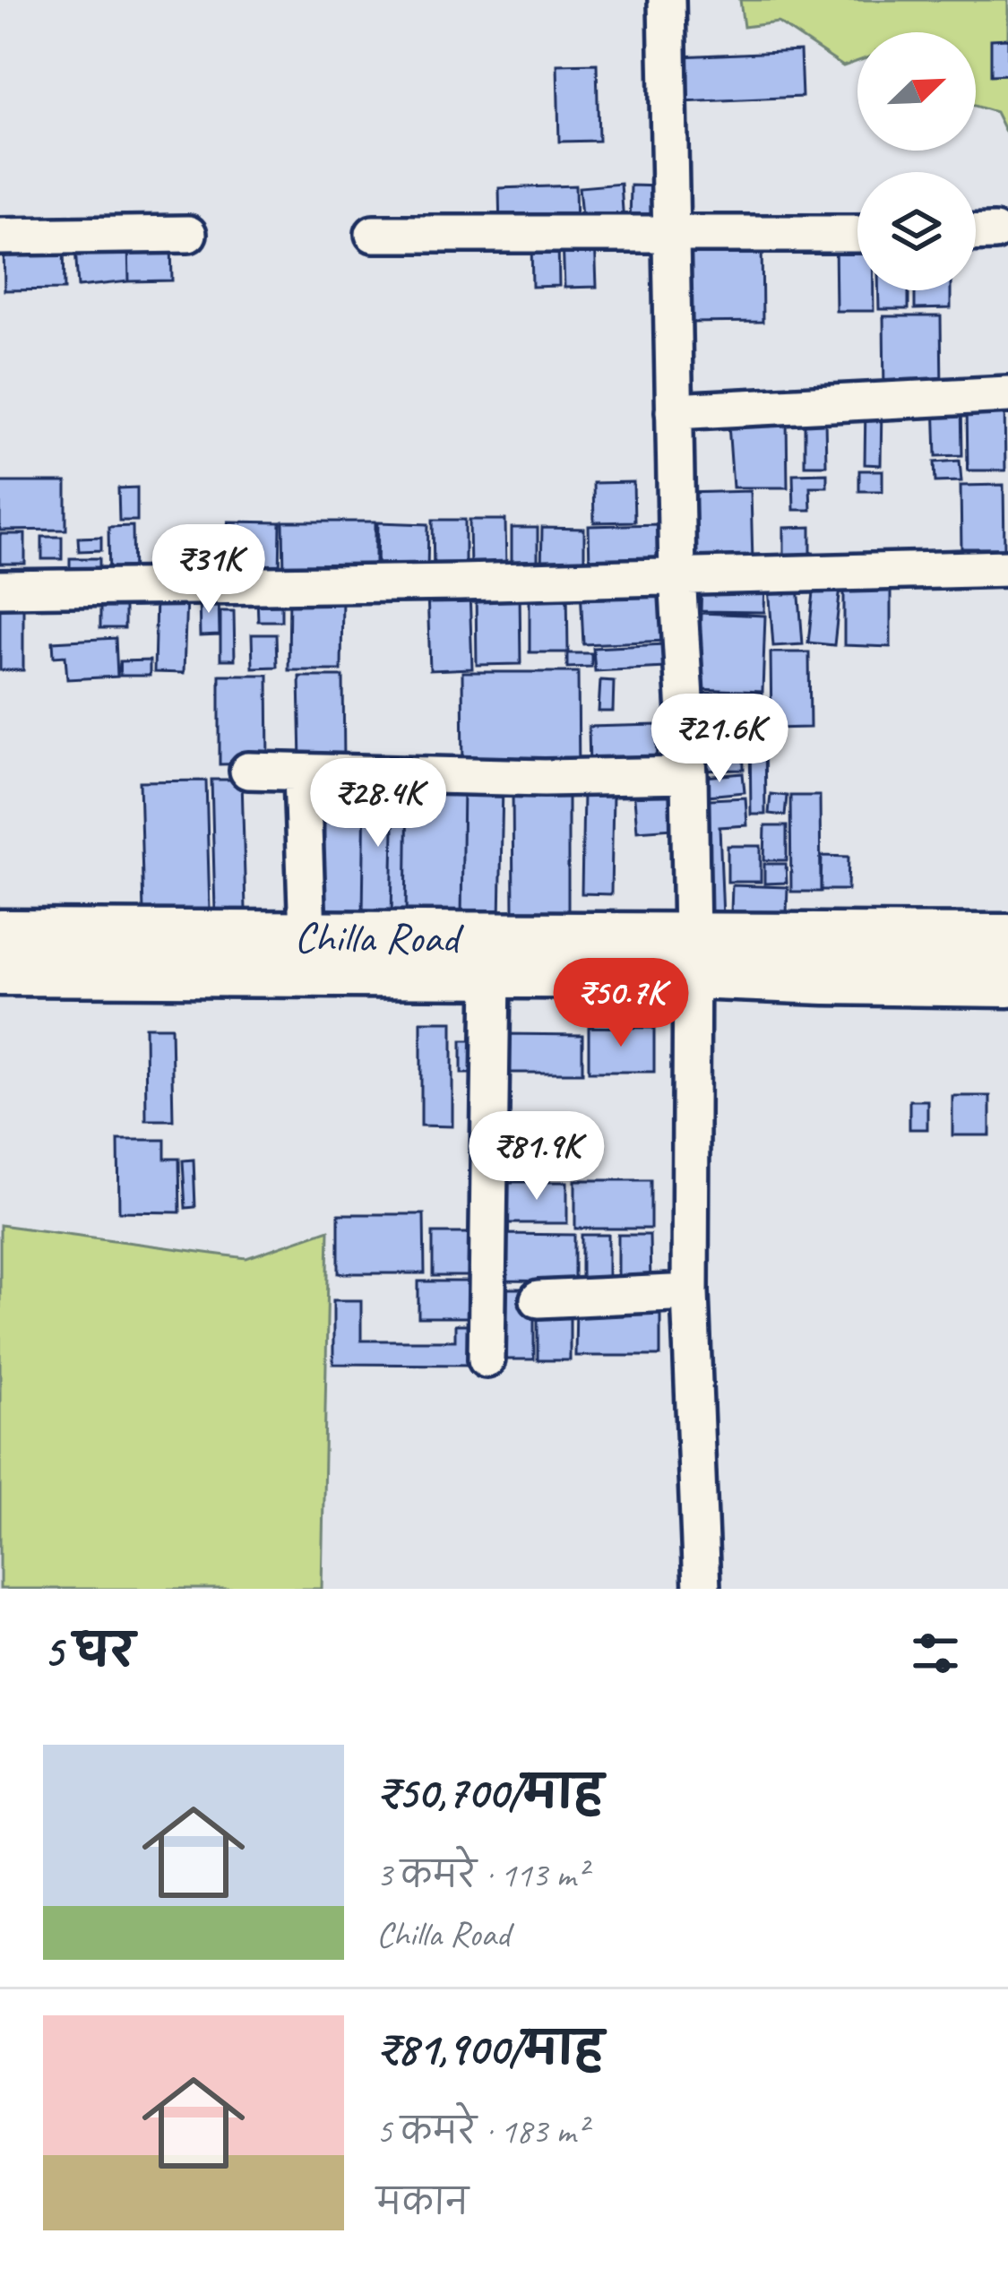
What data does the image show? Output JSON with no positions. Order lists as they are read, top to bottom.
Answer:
{
  "streets": {
    "main road": ["Chilla Road"]
  },
  "north": "top right",
  "page": {
    "price": [
      "₹31K",
      "₹21.6K",
      "₹28.4K",
      "₹50.7K",
      "₹81.9K"
    ],
    "heading": "5 घर",
    "list": [
      {
        "name": "₹50,700/माह",
        "note": "3 कमरे · 113 m² · Chilla Road"
      },
      {
        "name": "₹81,900/माह",
        "note": "5 कमरे · 183 m² · मकान"
      }
    ]
  }
}
